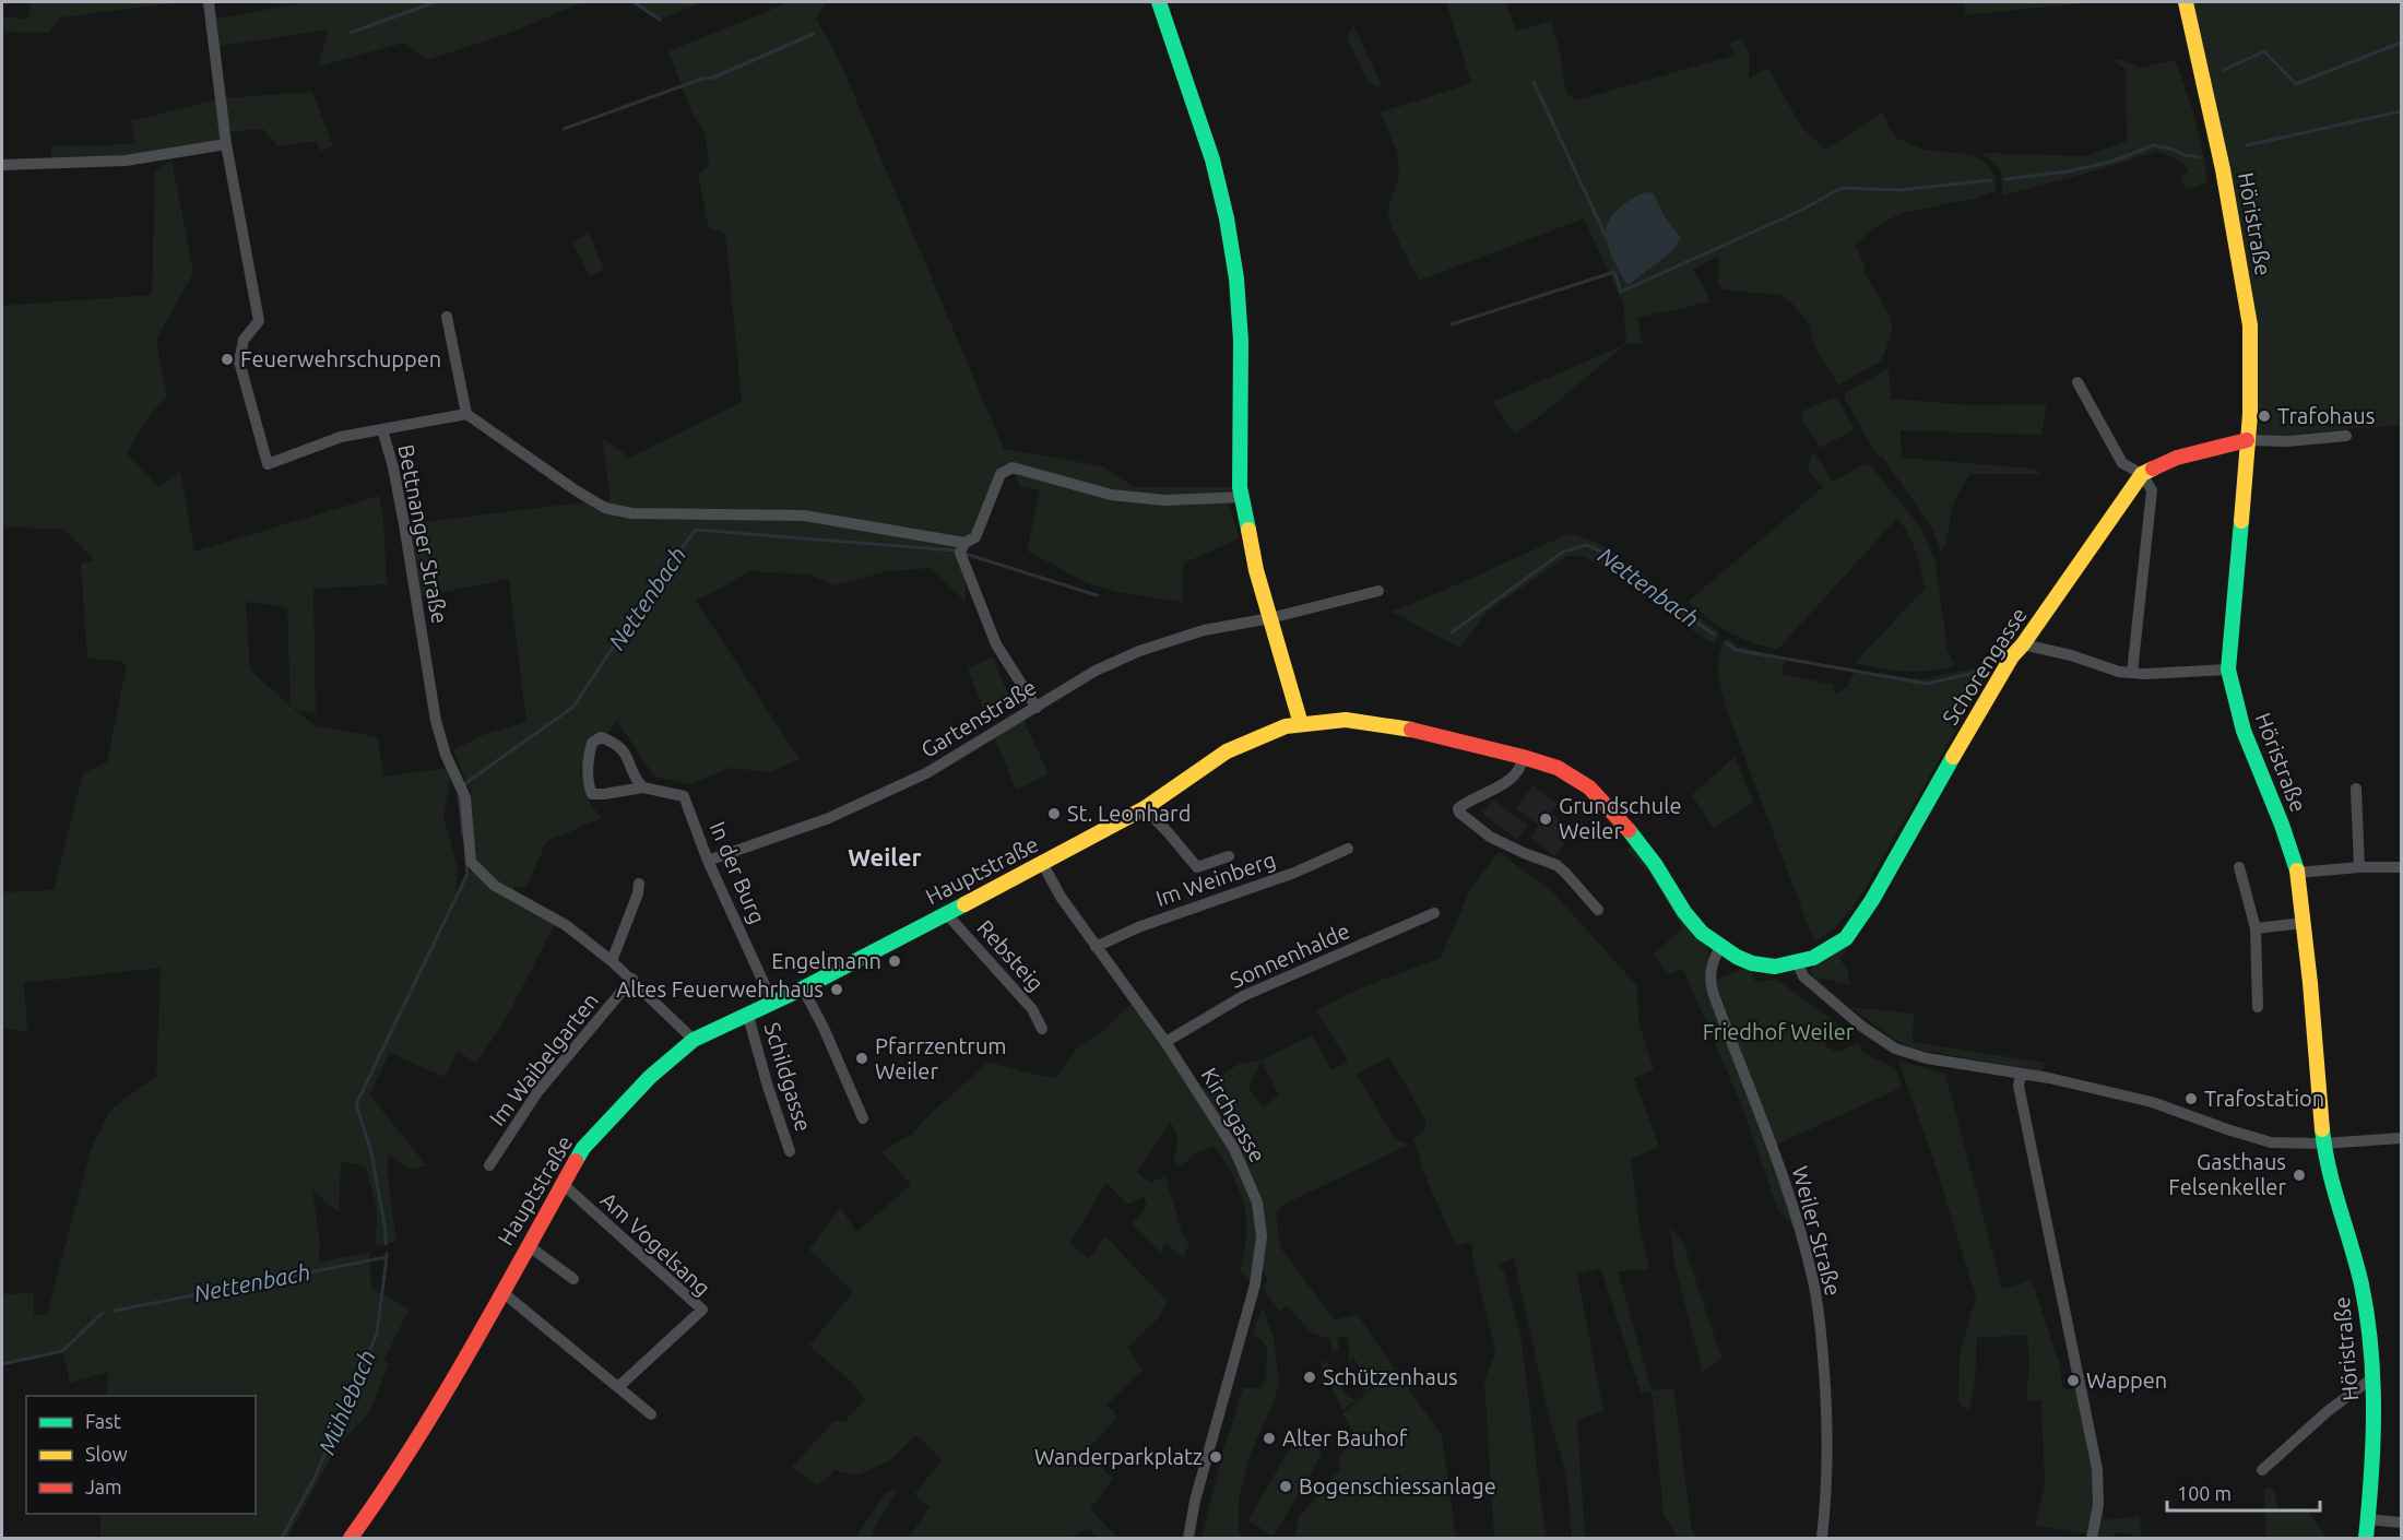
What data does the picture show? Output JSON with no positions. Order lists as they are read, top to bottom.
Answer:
{
  "streets": {
    "street": [
      "Höristraße",
      "Bettnanger Straße",
      "Schorengasse",
      "Gartenstraße",
      "Hauptstraße",
      "In der Burg",
      "Im Weinberg",
      "Rebsteig",
      "Sonnenhalde",
      "Im Waibelgarten",
      "Schildgasse",
      "Kirchgasse",
      "Weiler Straße",
      "Am Vogelsang"
    ]
  },
  "crossings": [
    ["Bettnanger Straße", "Hauptstraße"],
    ["Bettnanger Straße", "Im Waibelgarten"],
    ["Schorengasse", "Hauptstraße"],
    ["Gartenstraße", "In der Burg"],
    ["Hauptstraße", "In der Burg"],
    ["Hauptstraße", "Rebsteig"],
    ["Hauptstraße", "Schildgasse"],
    ["Hauptstraße", "Kirchgasse"],
    ["Hauptstraße", "Weiler Straße"],
    ["Hauptstraße", "Am Vogelsang"],
    ["Im Weinberg", "Kirchgasse"],
    ["Sonnenhalde", "Kirchgasse"]
  ],
  "districts": ["Weiler"],
  "water": ["Nettenbach", "Mühlebach"],
  "parks": ["Friedhof Weiler"],
  "places": [
    "Feuerwehrschuppen",
    "Trafohaus",
    "St. Leonhard",
    "Grundschule Weiler",
    "Engelmann",
    "Altes Feuerwehrhaus",
    "Pfarrzentrum Weiler",
    "Trafostation",
    "Gasthaus Felsenkeller",
    "Schützenhaus",
    "Wappen",
    "Alter Bauhof",
    "Wanderparkplatz",
    "Bogenschiessanlage"
  ],
  "legend": ["Fast", "Slow", "Jam"],
  "scale_bar": "100 m"
}
